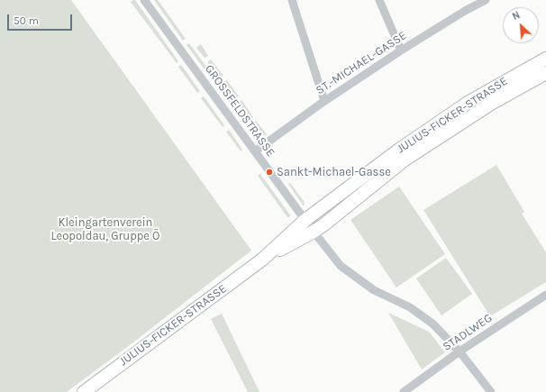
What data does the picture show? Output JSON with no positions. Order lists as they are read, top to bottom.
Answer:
{
  "streets": {
    "main road": ["JULIUS-FICKER-STRASSE"],
    "street": ["ST.-MICHAEL-GASSE", "GROSSFELDSTRASSE", "STADLWEG"]
  },
  "crossings": [
    ["ST.-MICHAEL-GASSE", "GROSSFELDSTRASSE"],
    ["GROSSFELDSTRASSE", "JULIUS-FICKER-STRASSE"],
    ["GROSSFELDSTRASSE", "STADLWEG"]
  ],
  "parks": ["Kleingartenverein Leopoldau, Gruppe Ö"],
  "places": ["Sankt-Michael-Gasse"],
  "scale_bar": "50 m",
  "north": "top left"
}
